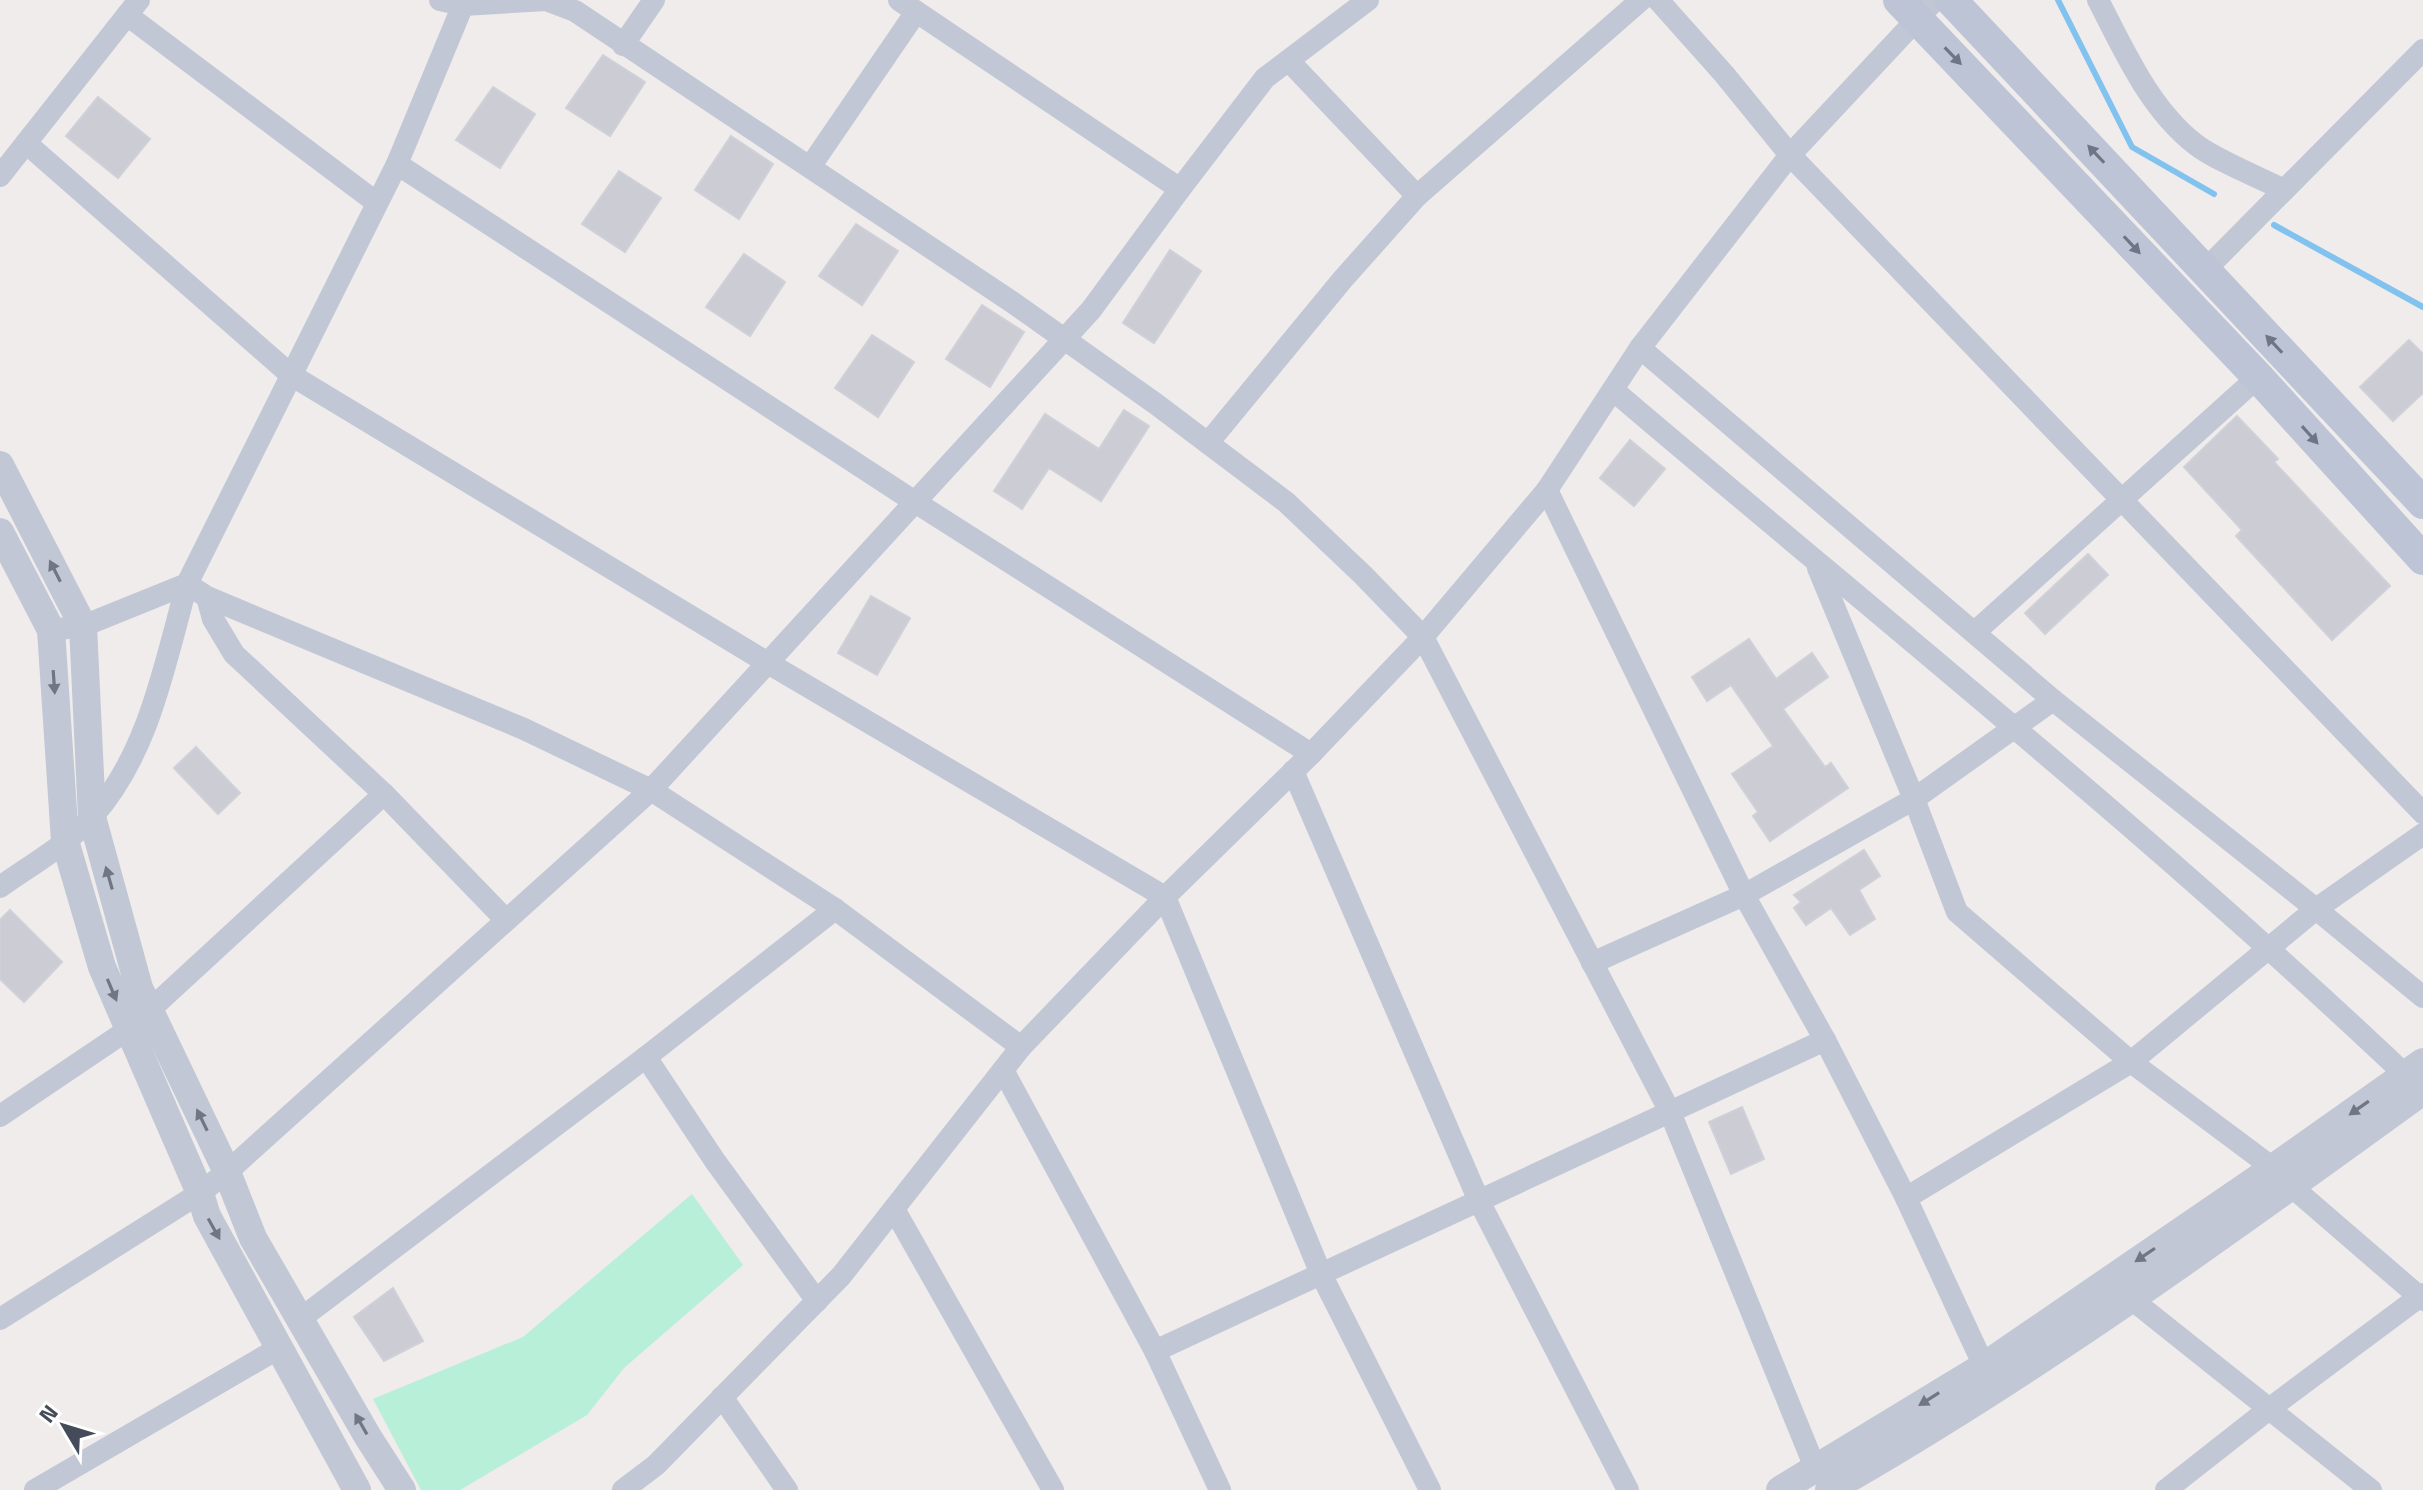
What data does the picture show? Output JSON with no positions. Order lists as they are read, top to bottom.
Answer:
{
  "north": "top left"
}
